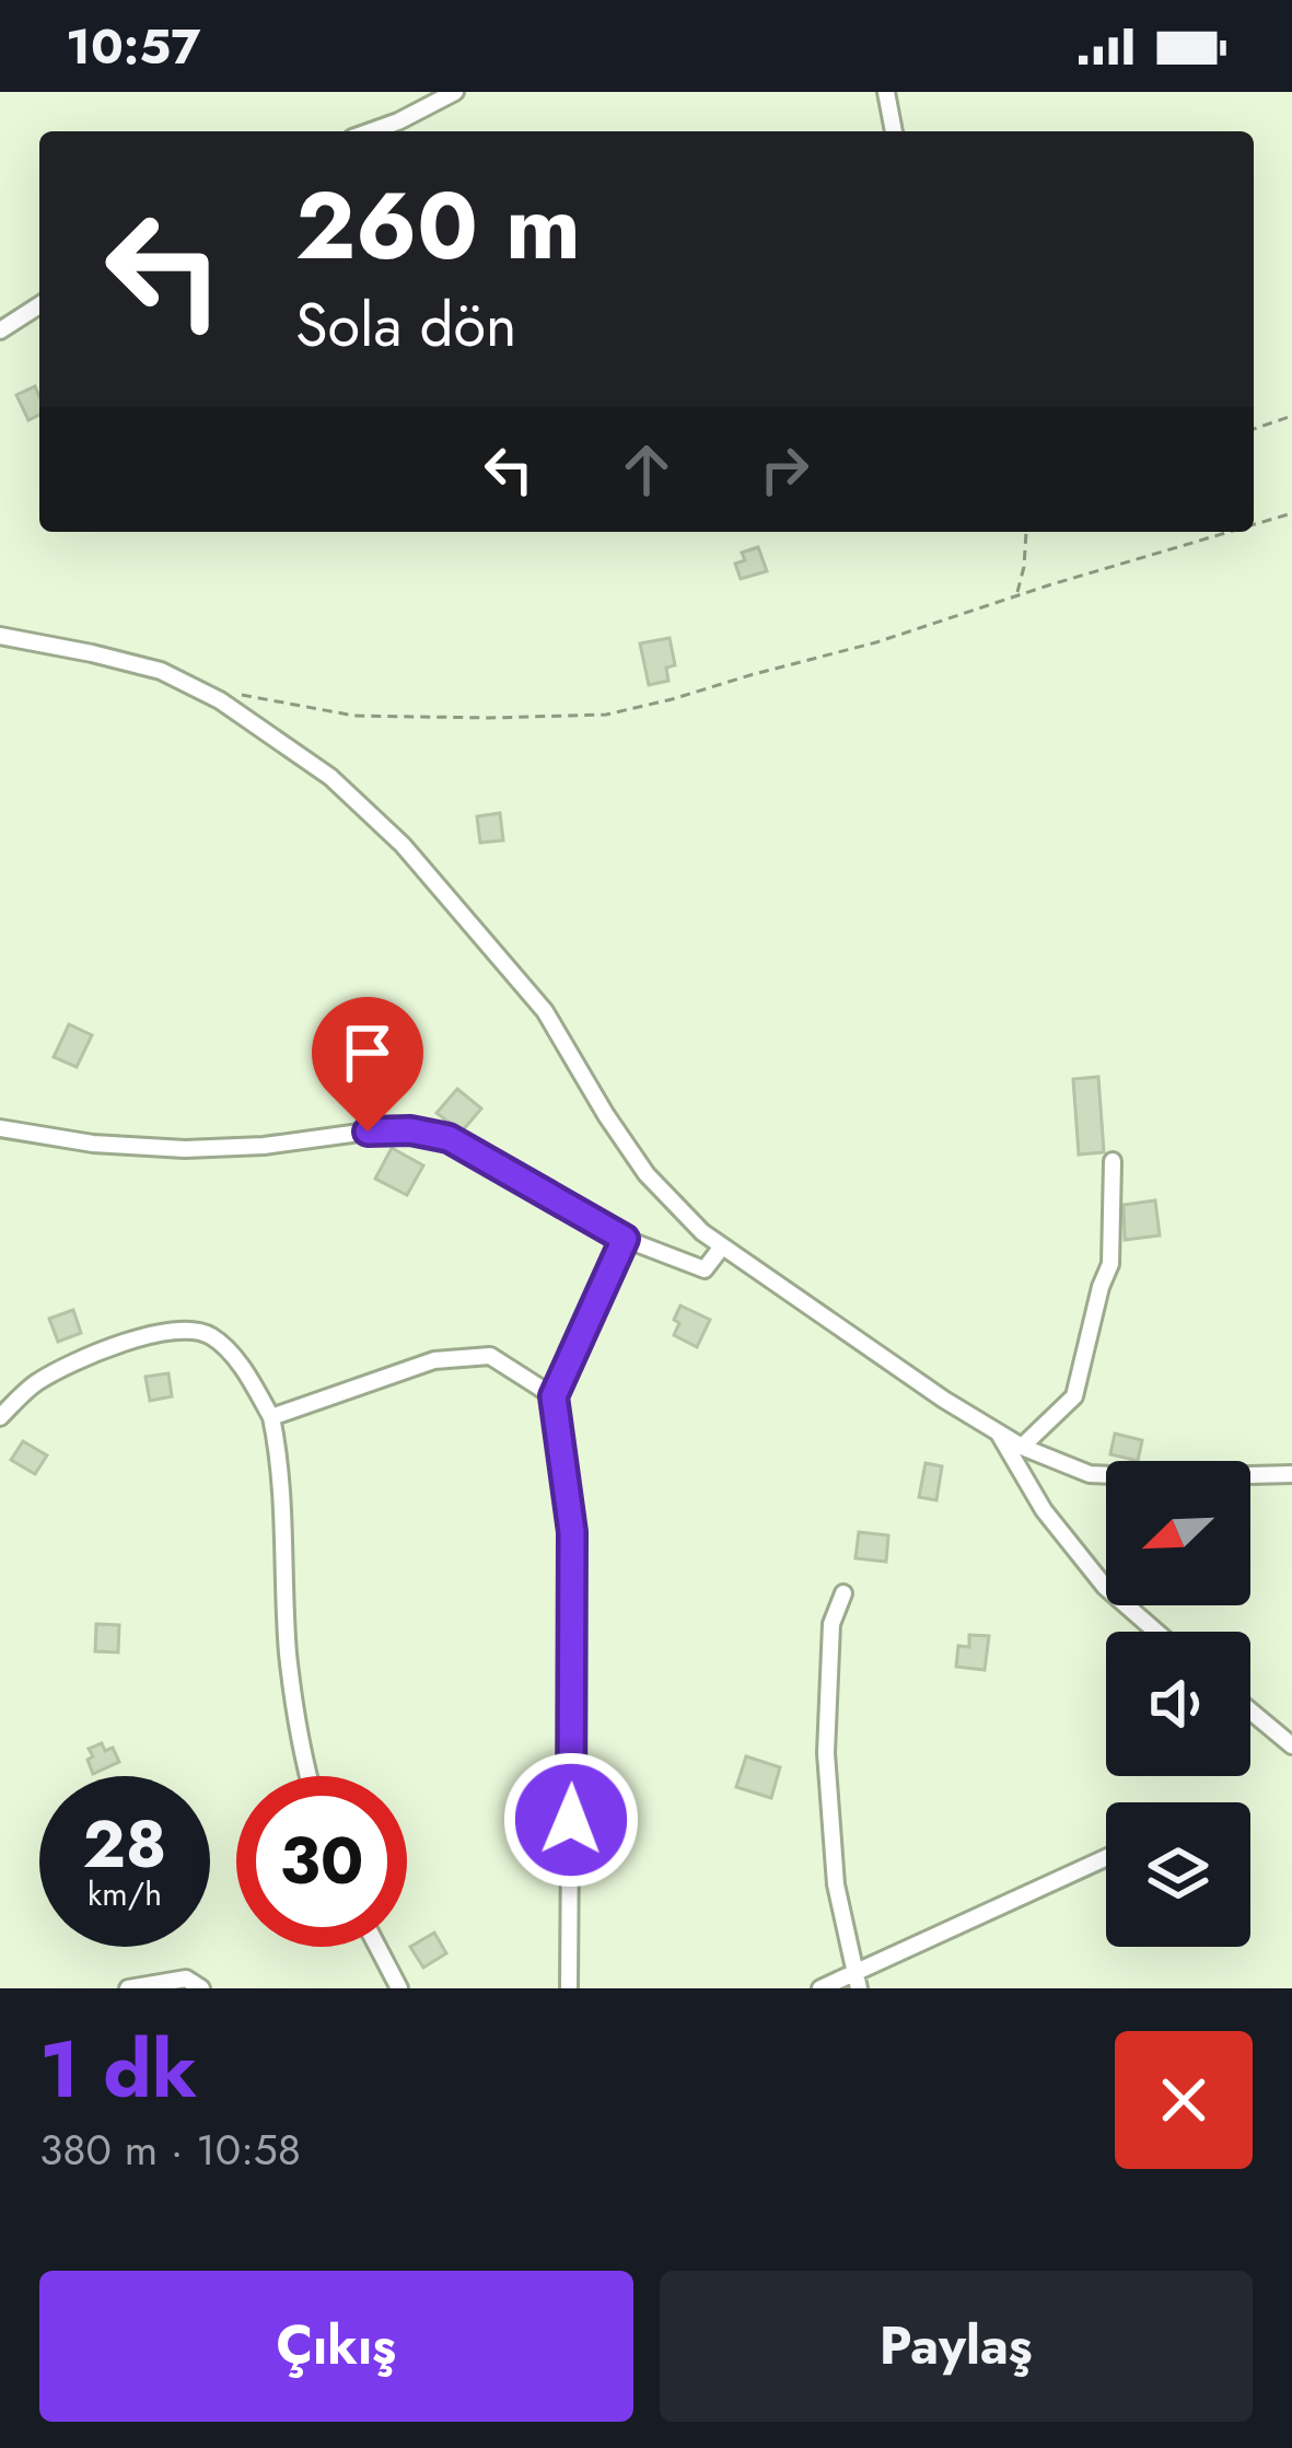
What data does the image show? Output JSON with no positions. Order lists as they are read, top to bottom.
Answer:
{
  "north": "bottom left",
  "page": {
    "status": "10:57",
    "turn": ["260 m", "Sola dön"],
    "speed": "28 km/h",
    "limit": "30",
    "heading": ["1 dk", "380 m · 10:58"],
    "buttons": ["Çıkış", "Paylaş"]
  }
}
